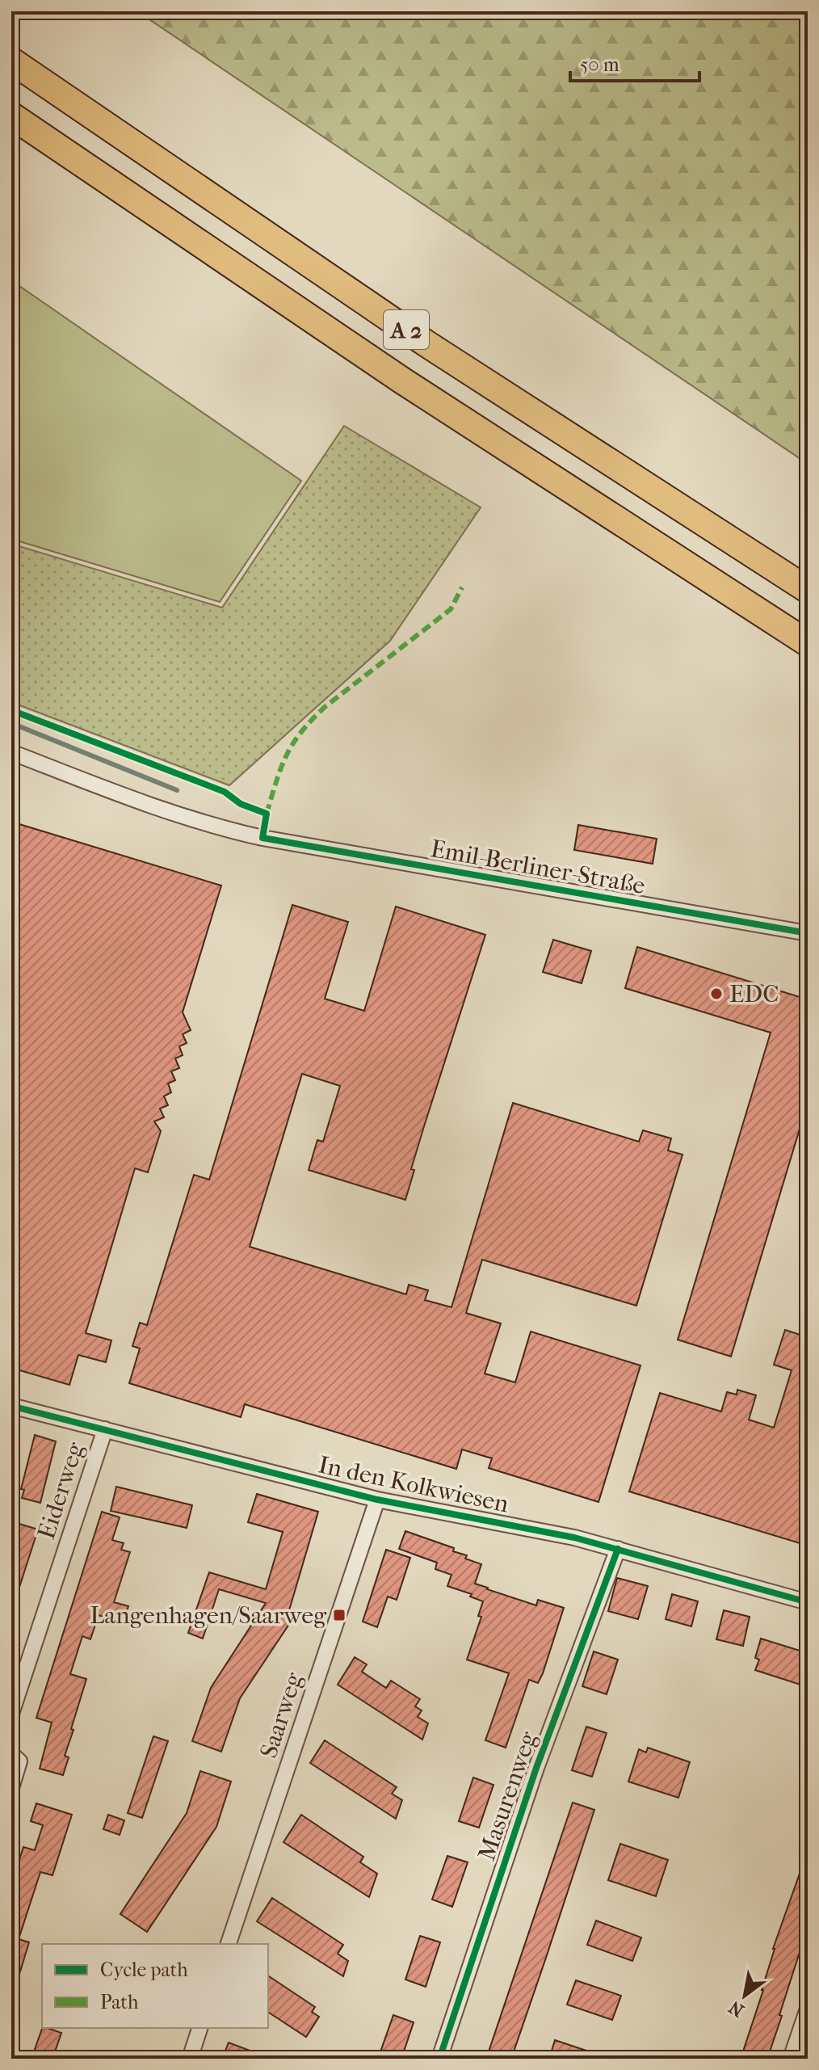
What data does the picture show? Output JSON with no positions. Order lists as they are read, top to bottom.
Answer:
{
  "streets": {
    "highway": ["A 2"],
    "street": [
      "Emil-Berliner-Straße",
      "In den Kolkwiesen",
      "Eiderweg",
      "Saarweg",
      "Masurenweg"
    ]
  },
  "crossings": [
    ["In den Kolkwiesen", "Eiderweg"],
    ["In den Kolkwiesen", "Saarweg"],
    ["In den Kolkwiesen", "Masurenweg"]
  ],
  "places": {
    "other": ["EDC"],
    "transit": ["Langenhagen/Saarweg"]
  },
  "legend": ["Cycle path", "Path"],
  "scale_bar": "50 m",
  "north": "bottom left"
}
